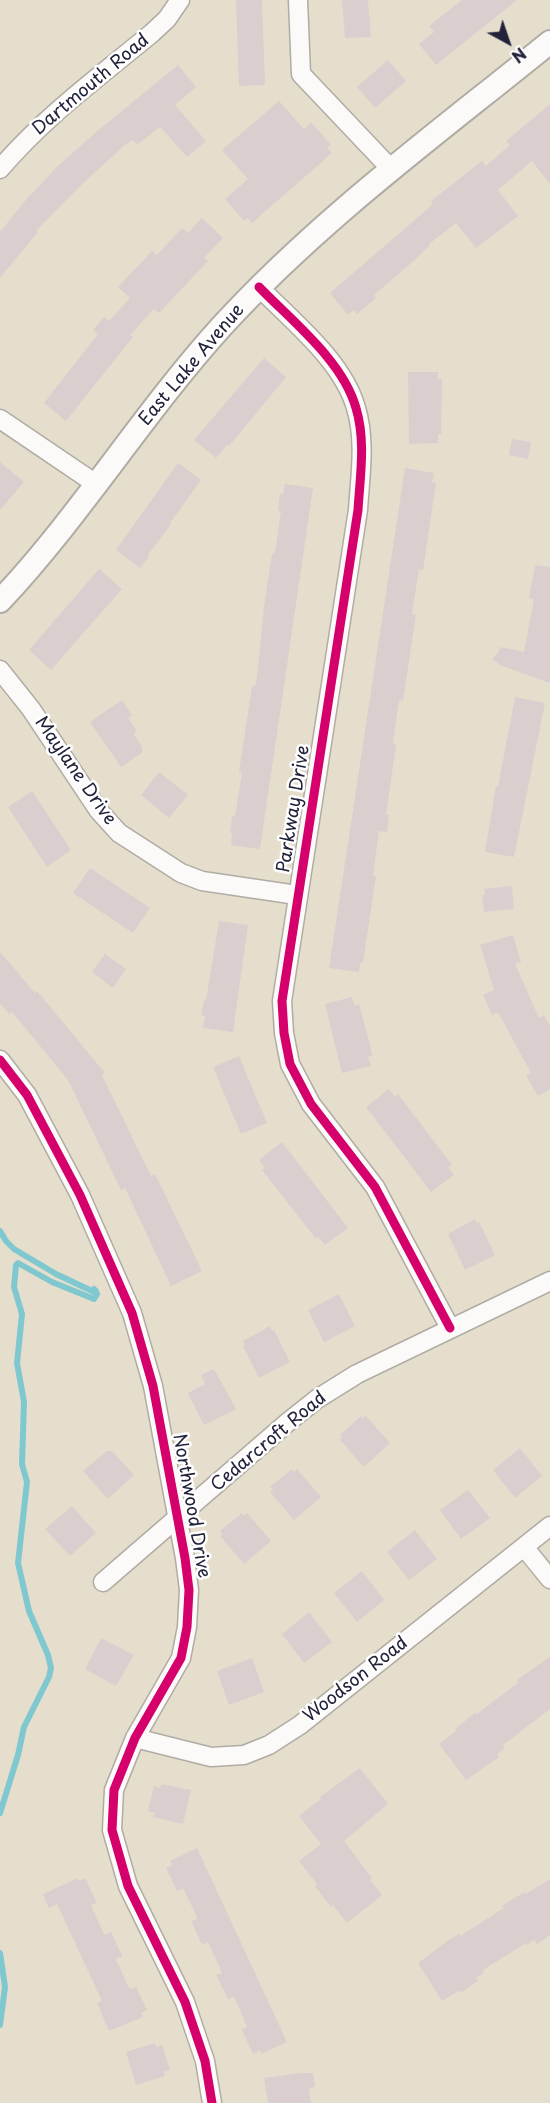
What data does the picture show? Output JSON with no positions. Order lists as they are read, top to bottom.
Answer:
{
  "streets": {
    "street": [
      "Dartmouth Road",
      "East Lake Avenue",
      "Maylane Drive",
      "Parkway Drive",
      "Cedarcroft Road",
      "Northwood Drive",
      "Woodson Road"
    ]
  },
  "crossings": [
    ["East Lake Avenue", "Parkway Drive"],
    ["Maylane Drive", "Parkway Drive"],
    ["Parkway Drive", "Cedarcroft Road"],
    ["Cedarcroft Road", "Northwood Drive"],
    ["Northwood Drive", "Woodson Road"]
  ],
  "north": "bottom right"
}
